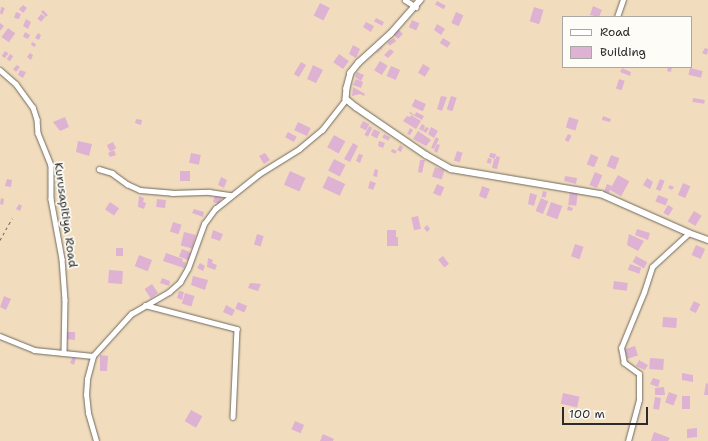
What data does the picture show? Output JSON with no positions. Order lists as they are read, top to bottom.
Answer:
{
  "streets": {
    "street": ["Kurusapitiya Road"]
  },
  "legend": ["Road", "Building"],
  "scale_bar": "100 m"
}
